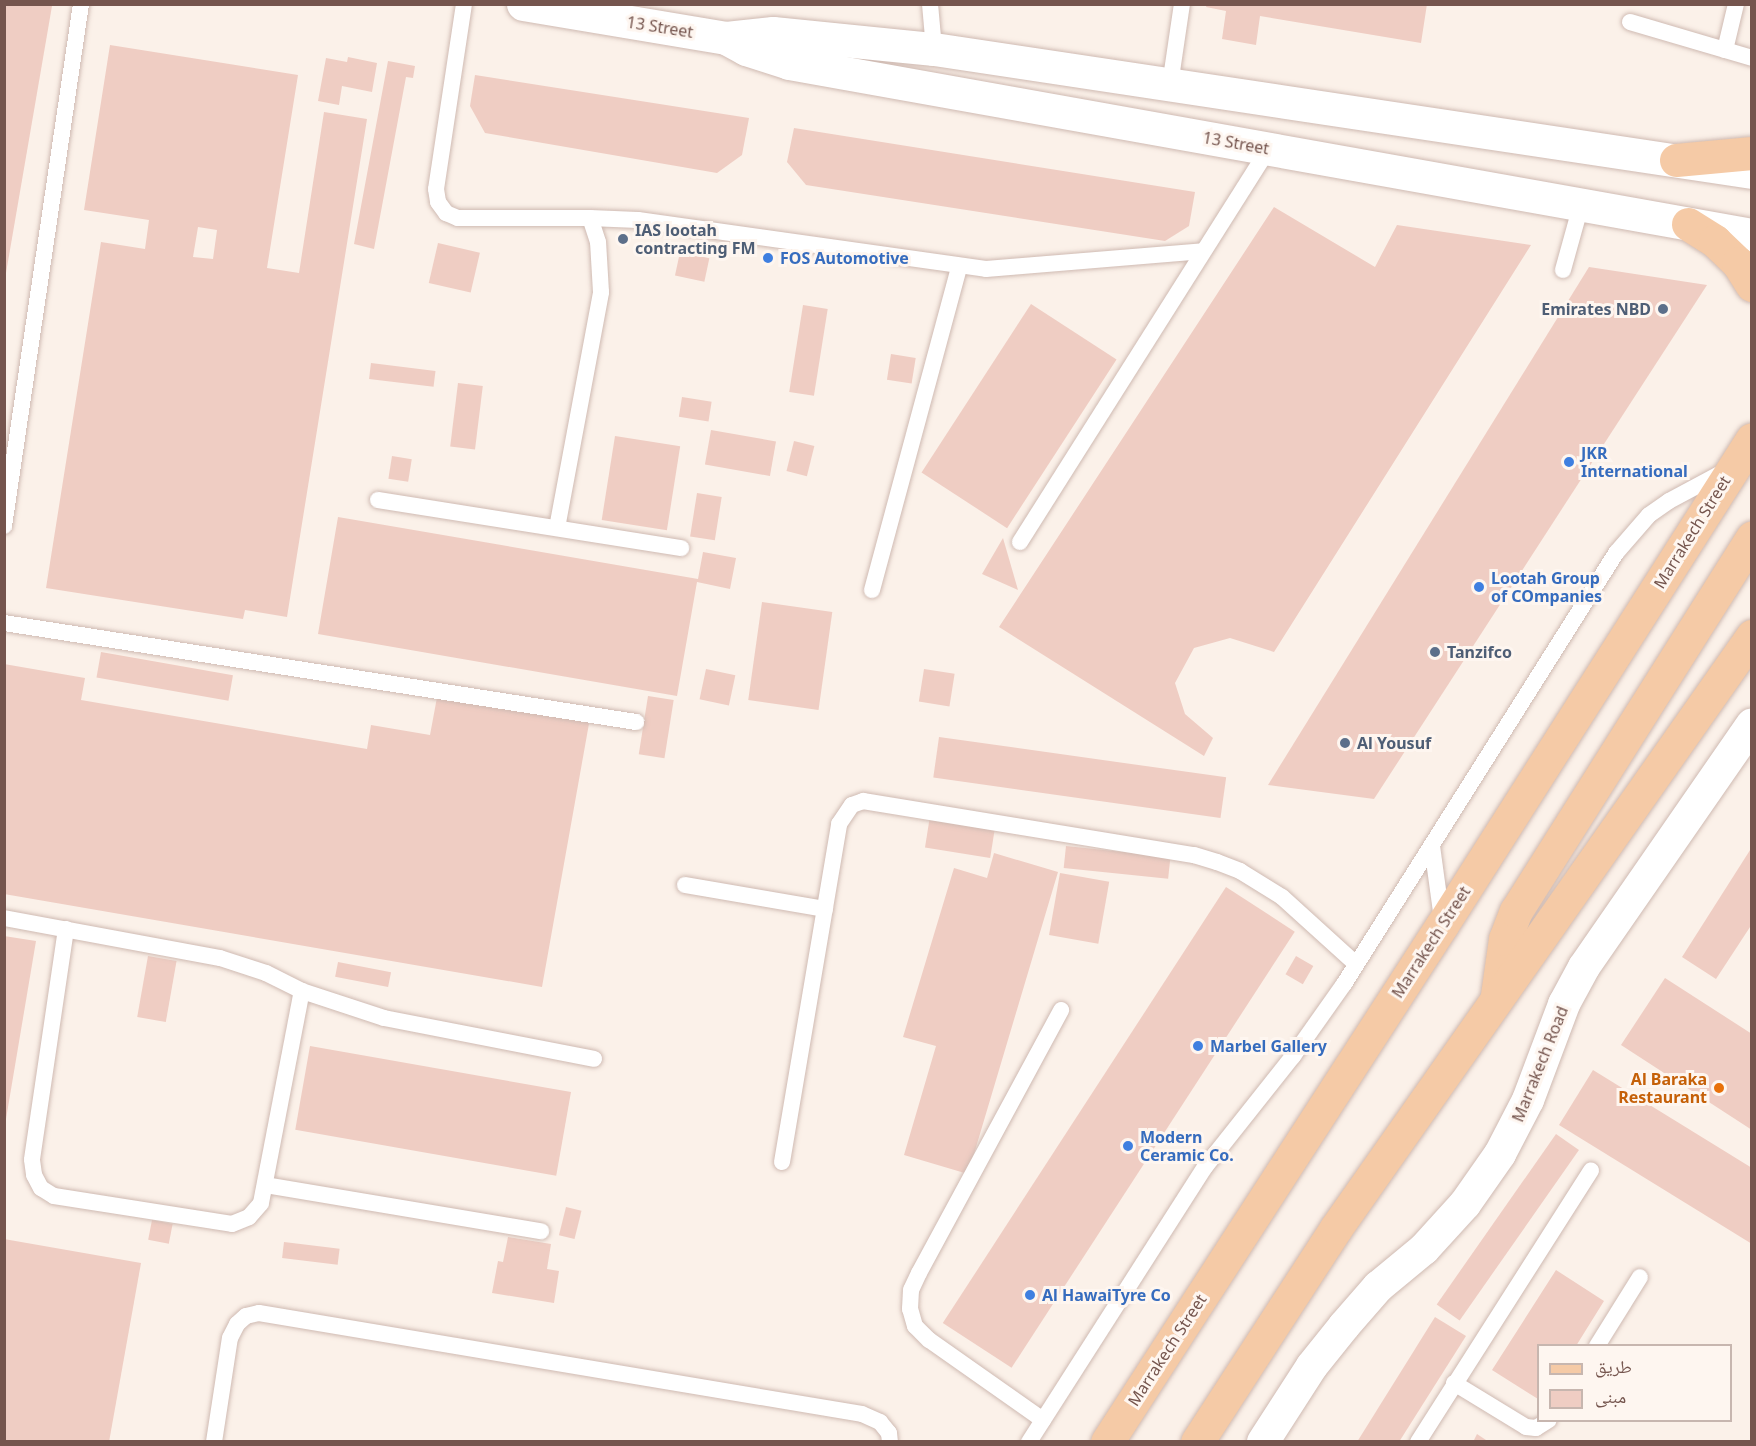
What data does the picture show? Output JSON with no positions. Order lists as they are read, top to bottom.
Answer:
{
  "streets": {
    "main road": ["Marrakech Street"],
    "street": ["13 Street", "Marrakech Road"]
  },
  "places": [
    "IAS lootah contracting FM",
    "FOS Automotive",
    "Emirates NBD",
    "JKR International",
    "Lootah Group of COmpanies",
    "Tanzifco",
    "Al Yousuf",
    "Marbel Gallery",
    "Al Baraka Restaurant",
    "Modern Ceramic Co.",
    "Al HawaiTyre Co"
  ],
  "legend": ["طريق", "مبنى"]
}
